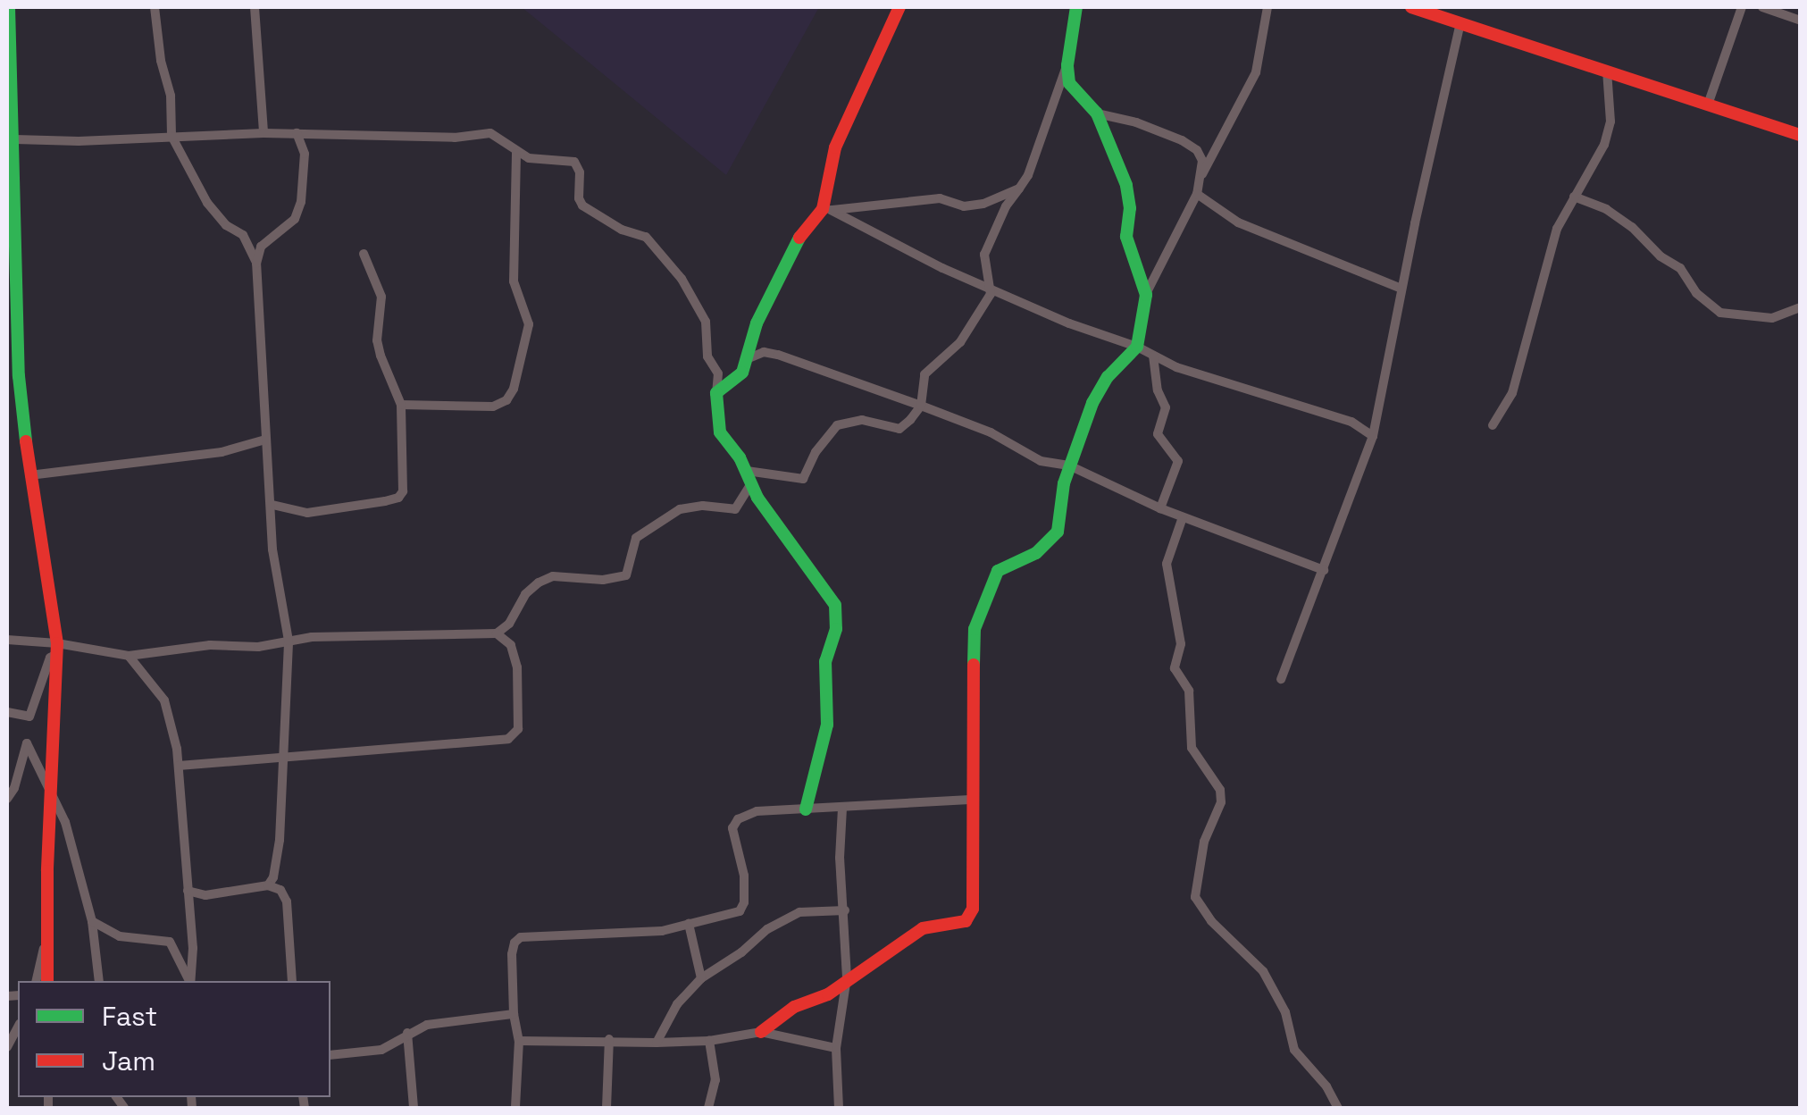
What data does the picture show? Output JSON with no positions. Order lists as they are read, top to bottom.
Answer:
{
  "legend": ["Fast", "Jam"]
}
